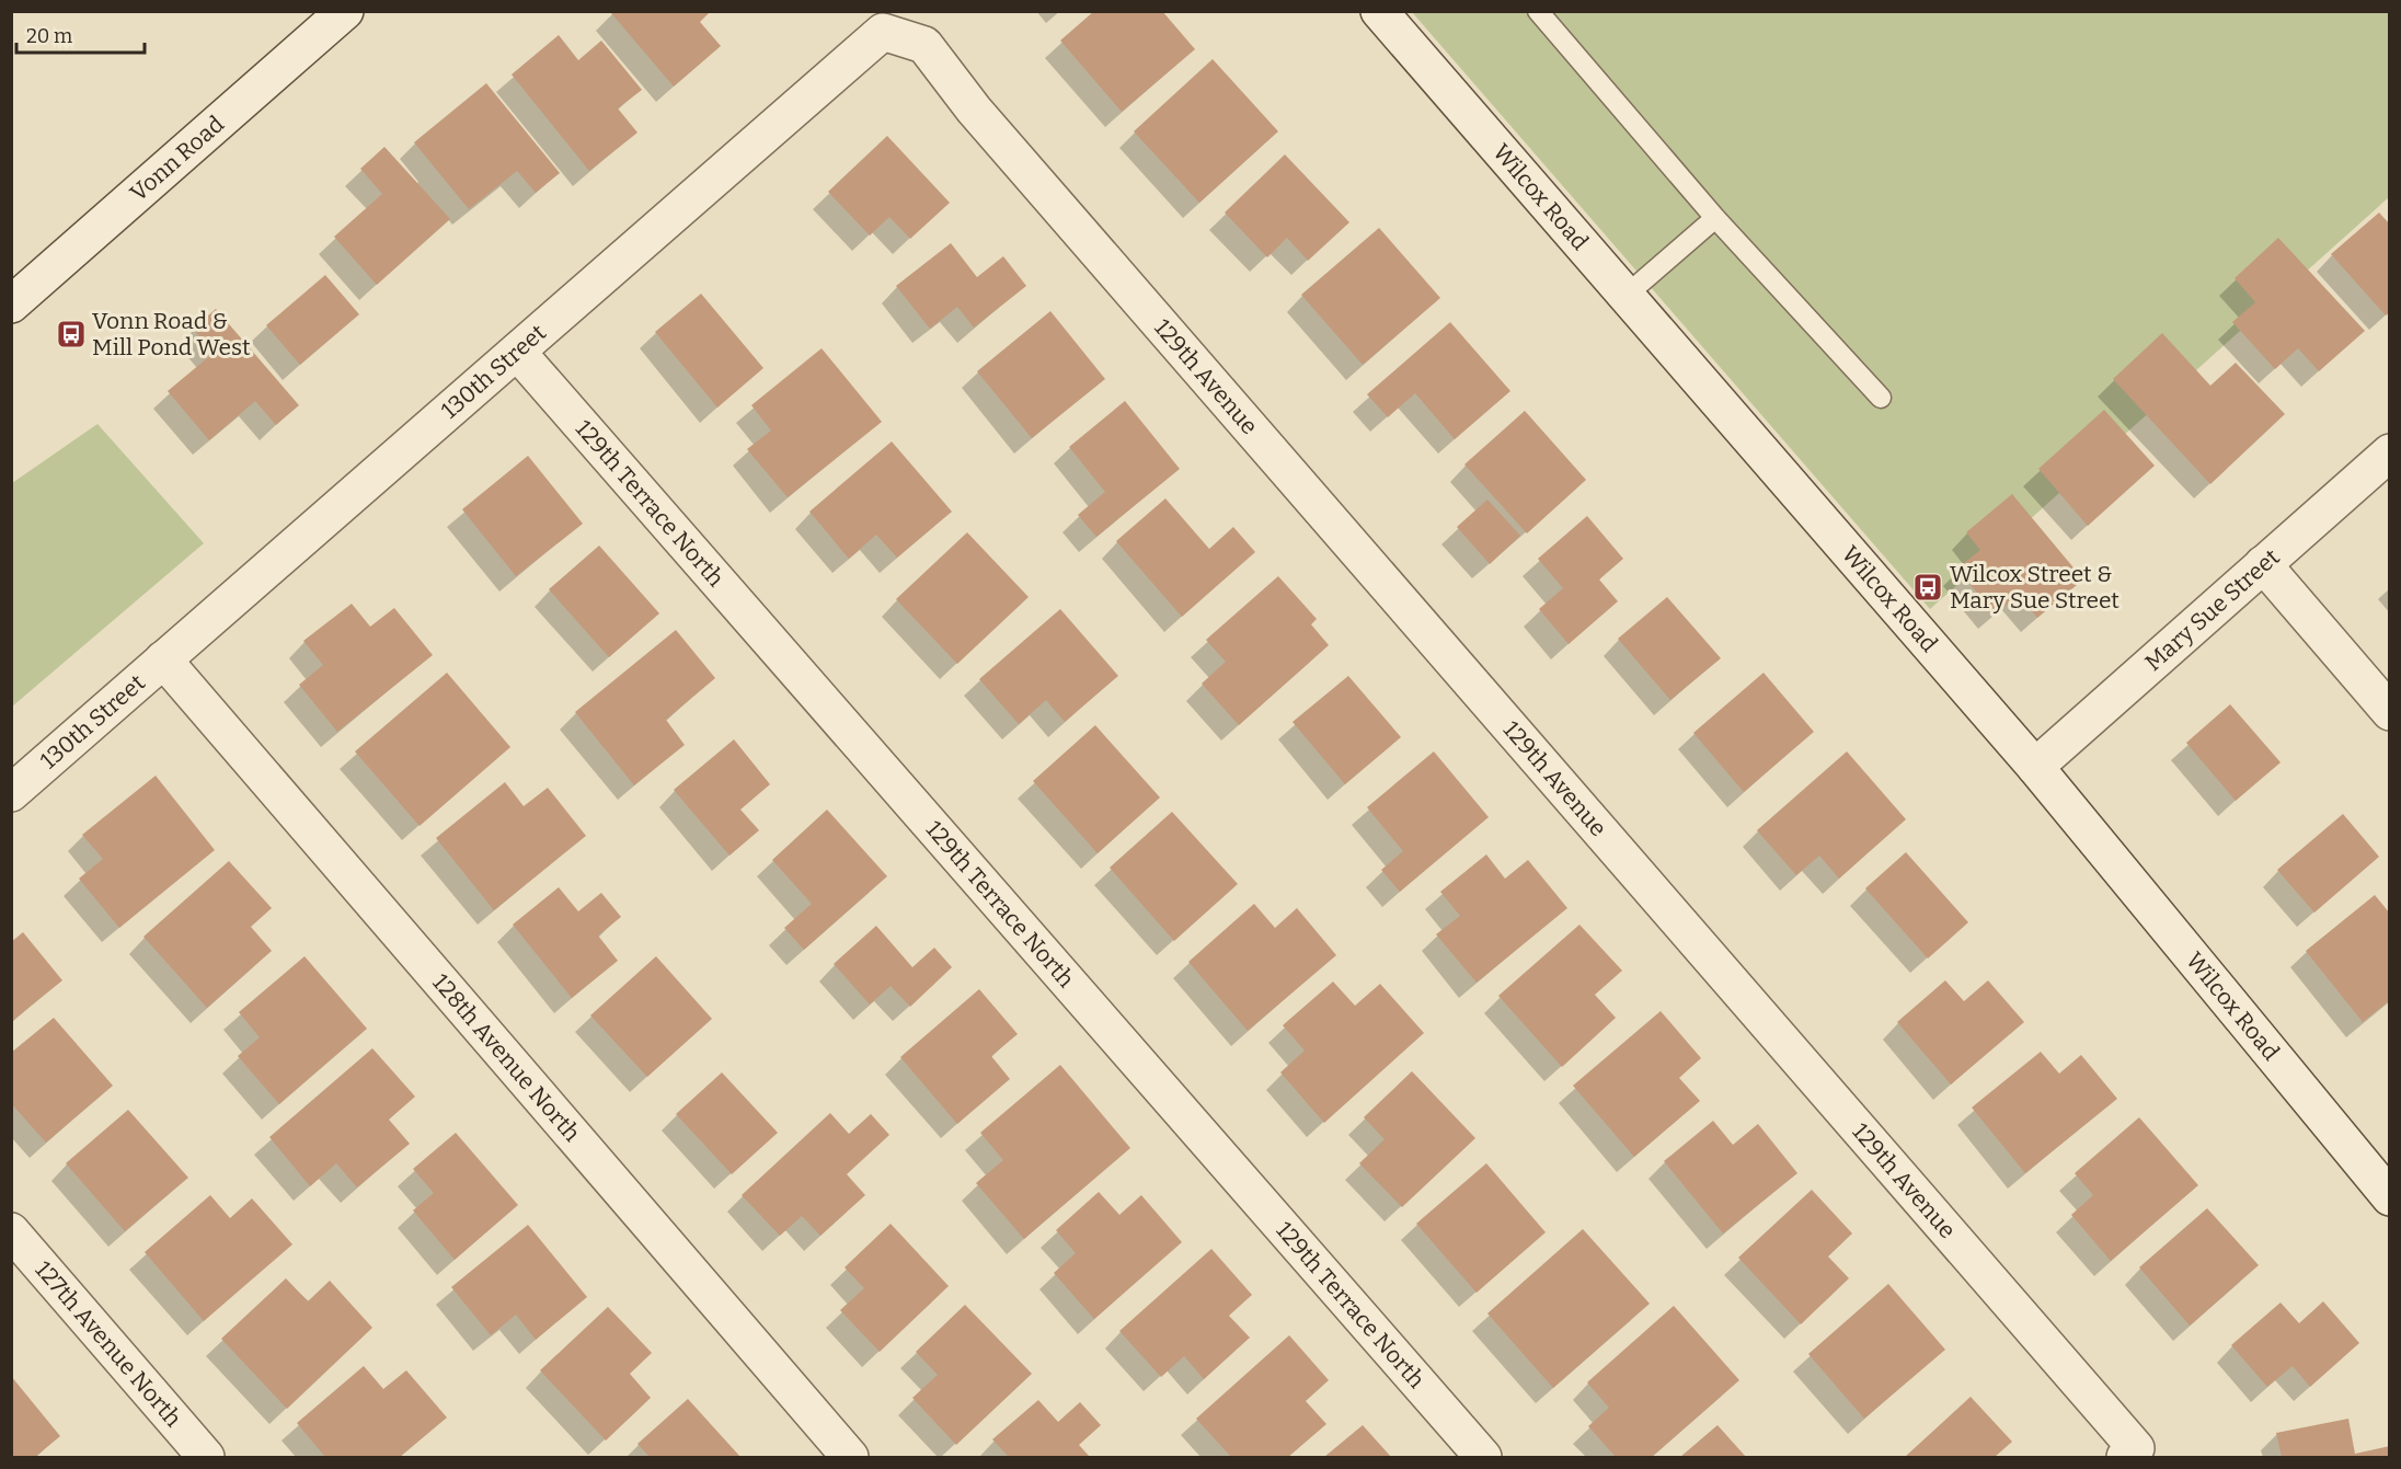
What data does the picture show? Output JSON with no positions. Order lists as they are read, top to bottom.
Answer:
{
  "streets": {
    "street": [
      "Vonn Road",
      "Wilcox Road",
      "130th Street",
      "129th Avenue",
      "129th Terrace North",
      "Mary Sue Street",
      "128th Avenue North",
      "127th Avenue North"
    ]
  },
  "crossings": [
    ["Wilcox Road", "Mary Sue Street"],
    ["130th Street", "129th Avenue"],
    ["130th Street", "129th Terrace North"],
    ["130th Street", "128th Avenue North"]
  ],
  "places": {
    "bus stop": ["Vonn Road & Mill Pond West", "Wilcox Street & Mary Sue Street"]
  },
  "scale_bar": "20 m"
}
